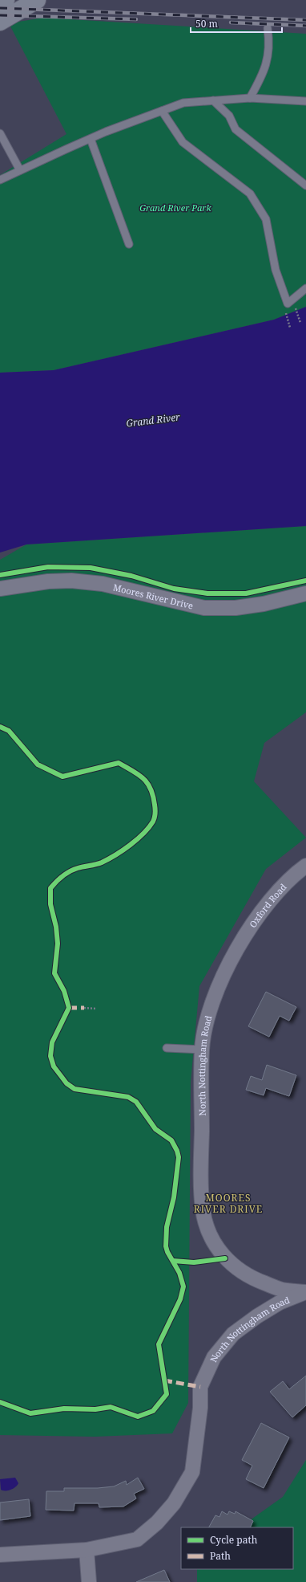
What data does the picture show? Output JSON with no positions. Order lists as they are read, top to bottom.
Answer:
{
  "streets": {
    "street": ["Moores River Drive", "Oxford Road", "North Nottingham Road"]
  },
  "crossings": [
    ["Oxford Road", "North Nottingham Road"]
  ],
  "districts": ["MOORES RIVER DRIVE"],
  "water": ["Grand River"],
  "parks": ["Grand River Park"],
  "legend": ["Cycle path", "Path"],
  "scale_bar": "50 m"
}
